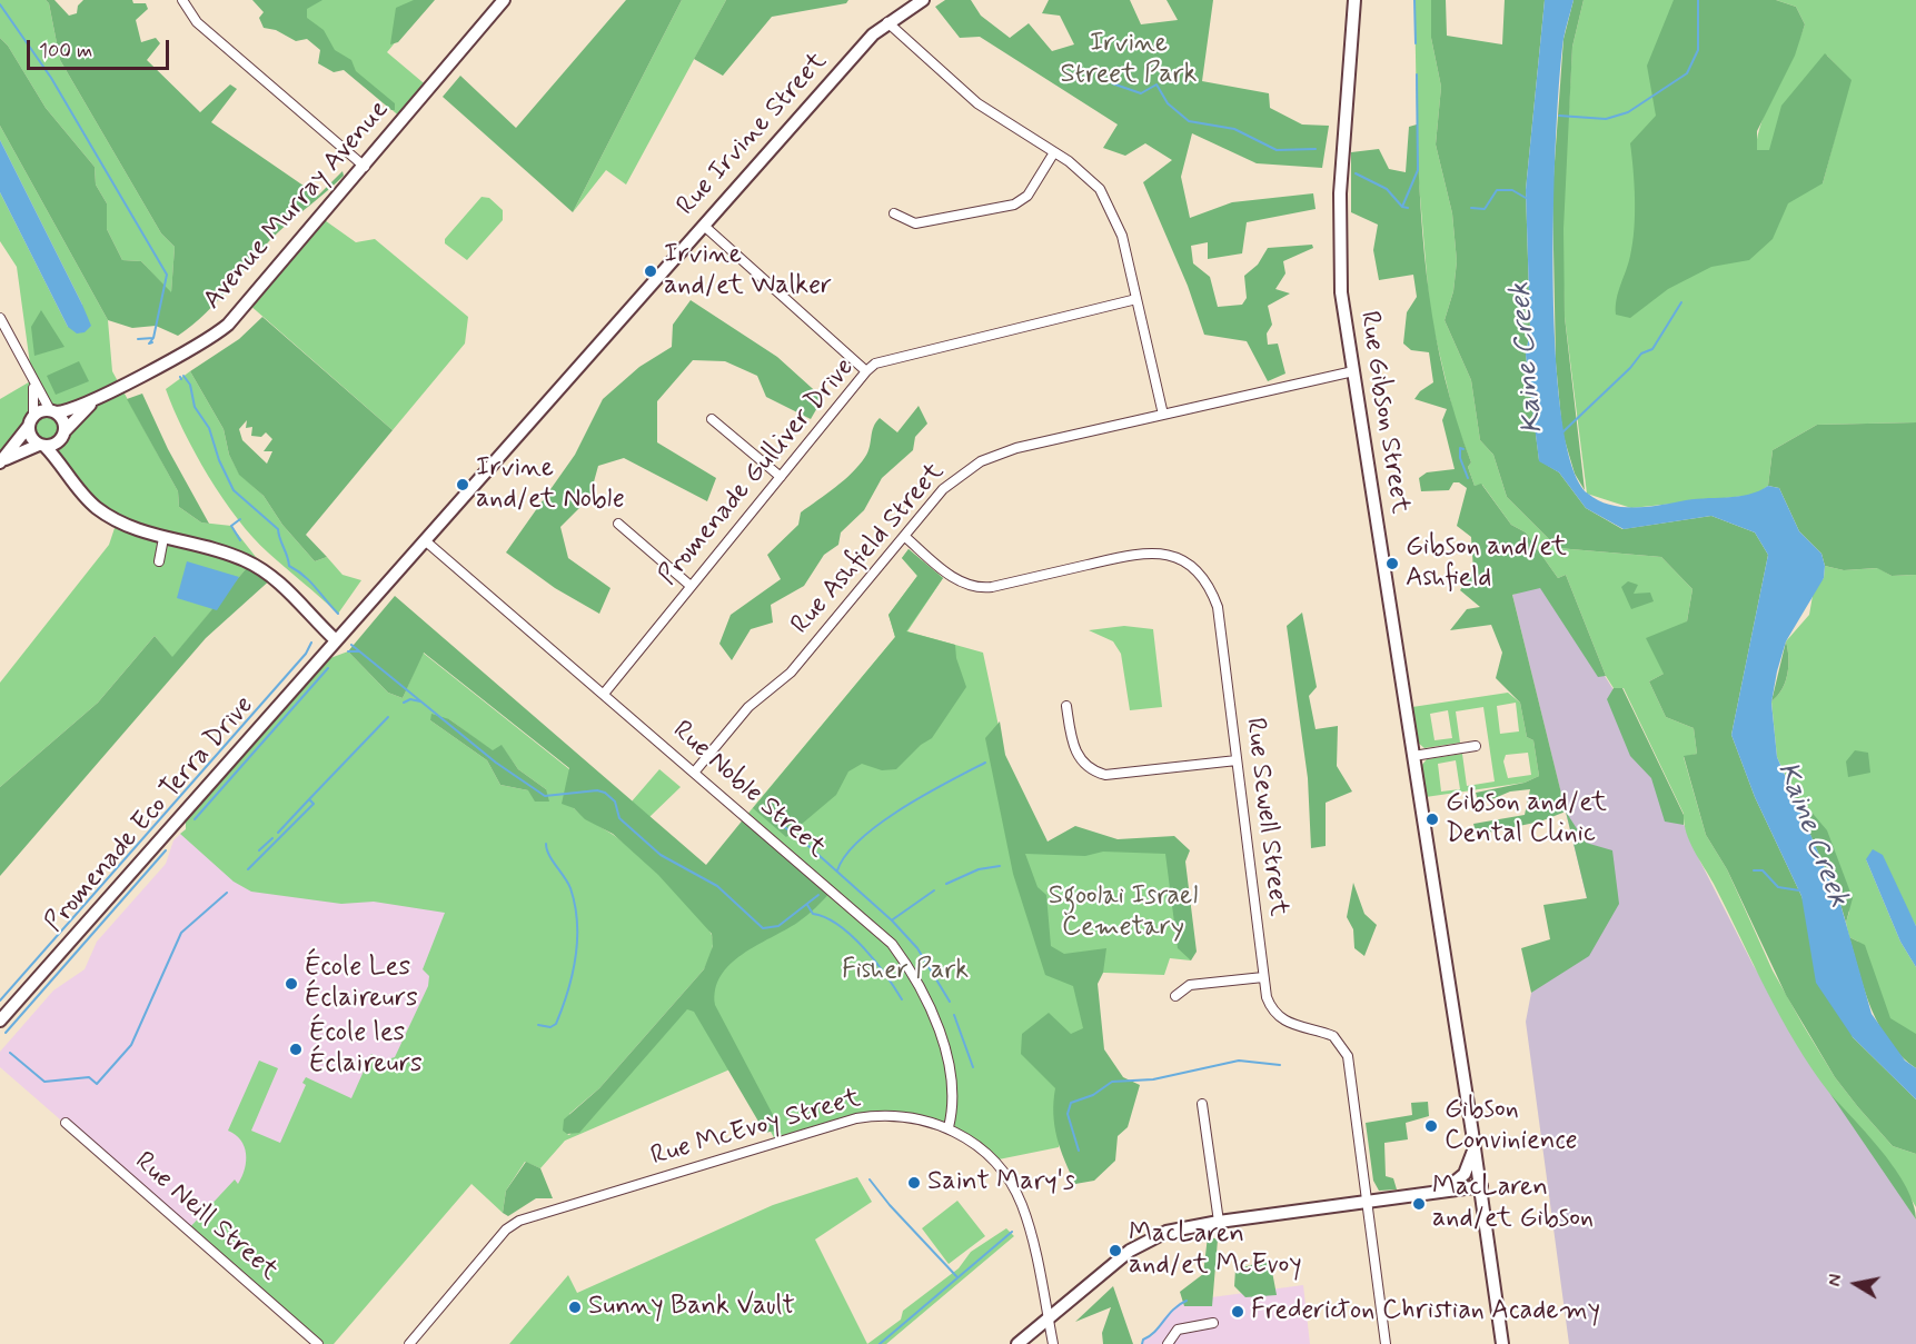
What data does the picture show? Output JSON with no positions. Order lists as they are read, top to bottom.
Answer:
{
  "streets": {
    "street": [
      "Rue Irvine Street",
      "Avenue Murray Avenue",
      "Rue Gibson Street",
      "Promenade Gulliver Drive",
      "Rue Ashfield Street",
      "Rue Noble Street",
      "Promenade Eco Terra Drive",
      "Rue Sewell Street",
      "Rue McEvoy Street",
      "Rue Neill Street"
    ]
  },
  "crossings": [
    ["Rue Irvine Street", "Rue Noble Street"],
    ["Rue Irvine Street", "Promenade Eco Terra Drive"],
    ["Rue Gibson Street", "Rue Ashfield Street"],
    ["Promenade Gulliver Drive", "Rue Noble Street"],
    ["Rue Ashfield Street", "Rue Noble Street"],
    ["Rue Ashfield Street", "Rue Sewell Street"],
    ["Rue Noble Street", "Rue McEvoy Street"]
  ],
  "water": ["Kaine Creek"],
  "parks": ["Irvine Street Park", "Sgoolai Israel Cemetary", "Fisher Park"],
  "places": [
    "Irvine and/et Walker",
    "Irvine and/et Noble",
    "Gibson and/et Ashfield",
    "Gibson and/et Dental Clinic",
    "École Les Éclaireurs",
    "École les Éclaireurs",
    "Gibson Convinience",
    "Saint Mary's",
    "MacLaren and/et Gibson",
    "MacLaren and/et McEvoy",
    "Sunny Bank Vault",
    "Fredericton Christian Academy"
  ],
  "scale_bar": "100 m",
  "north": "left"
}
